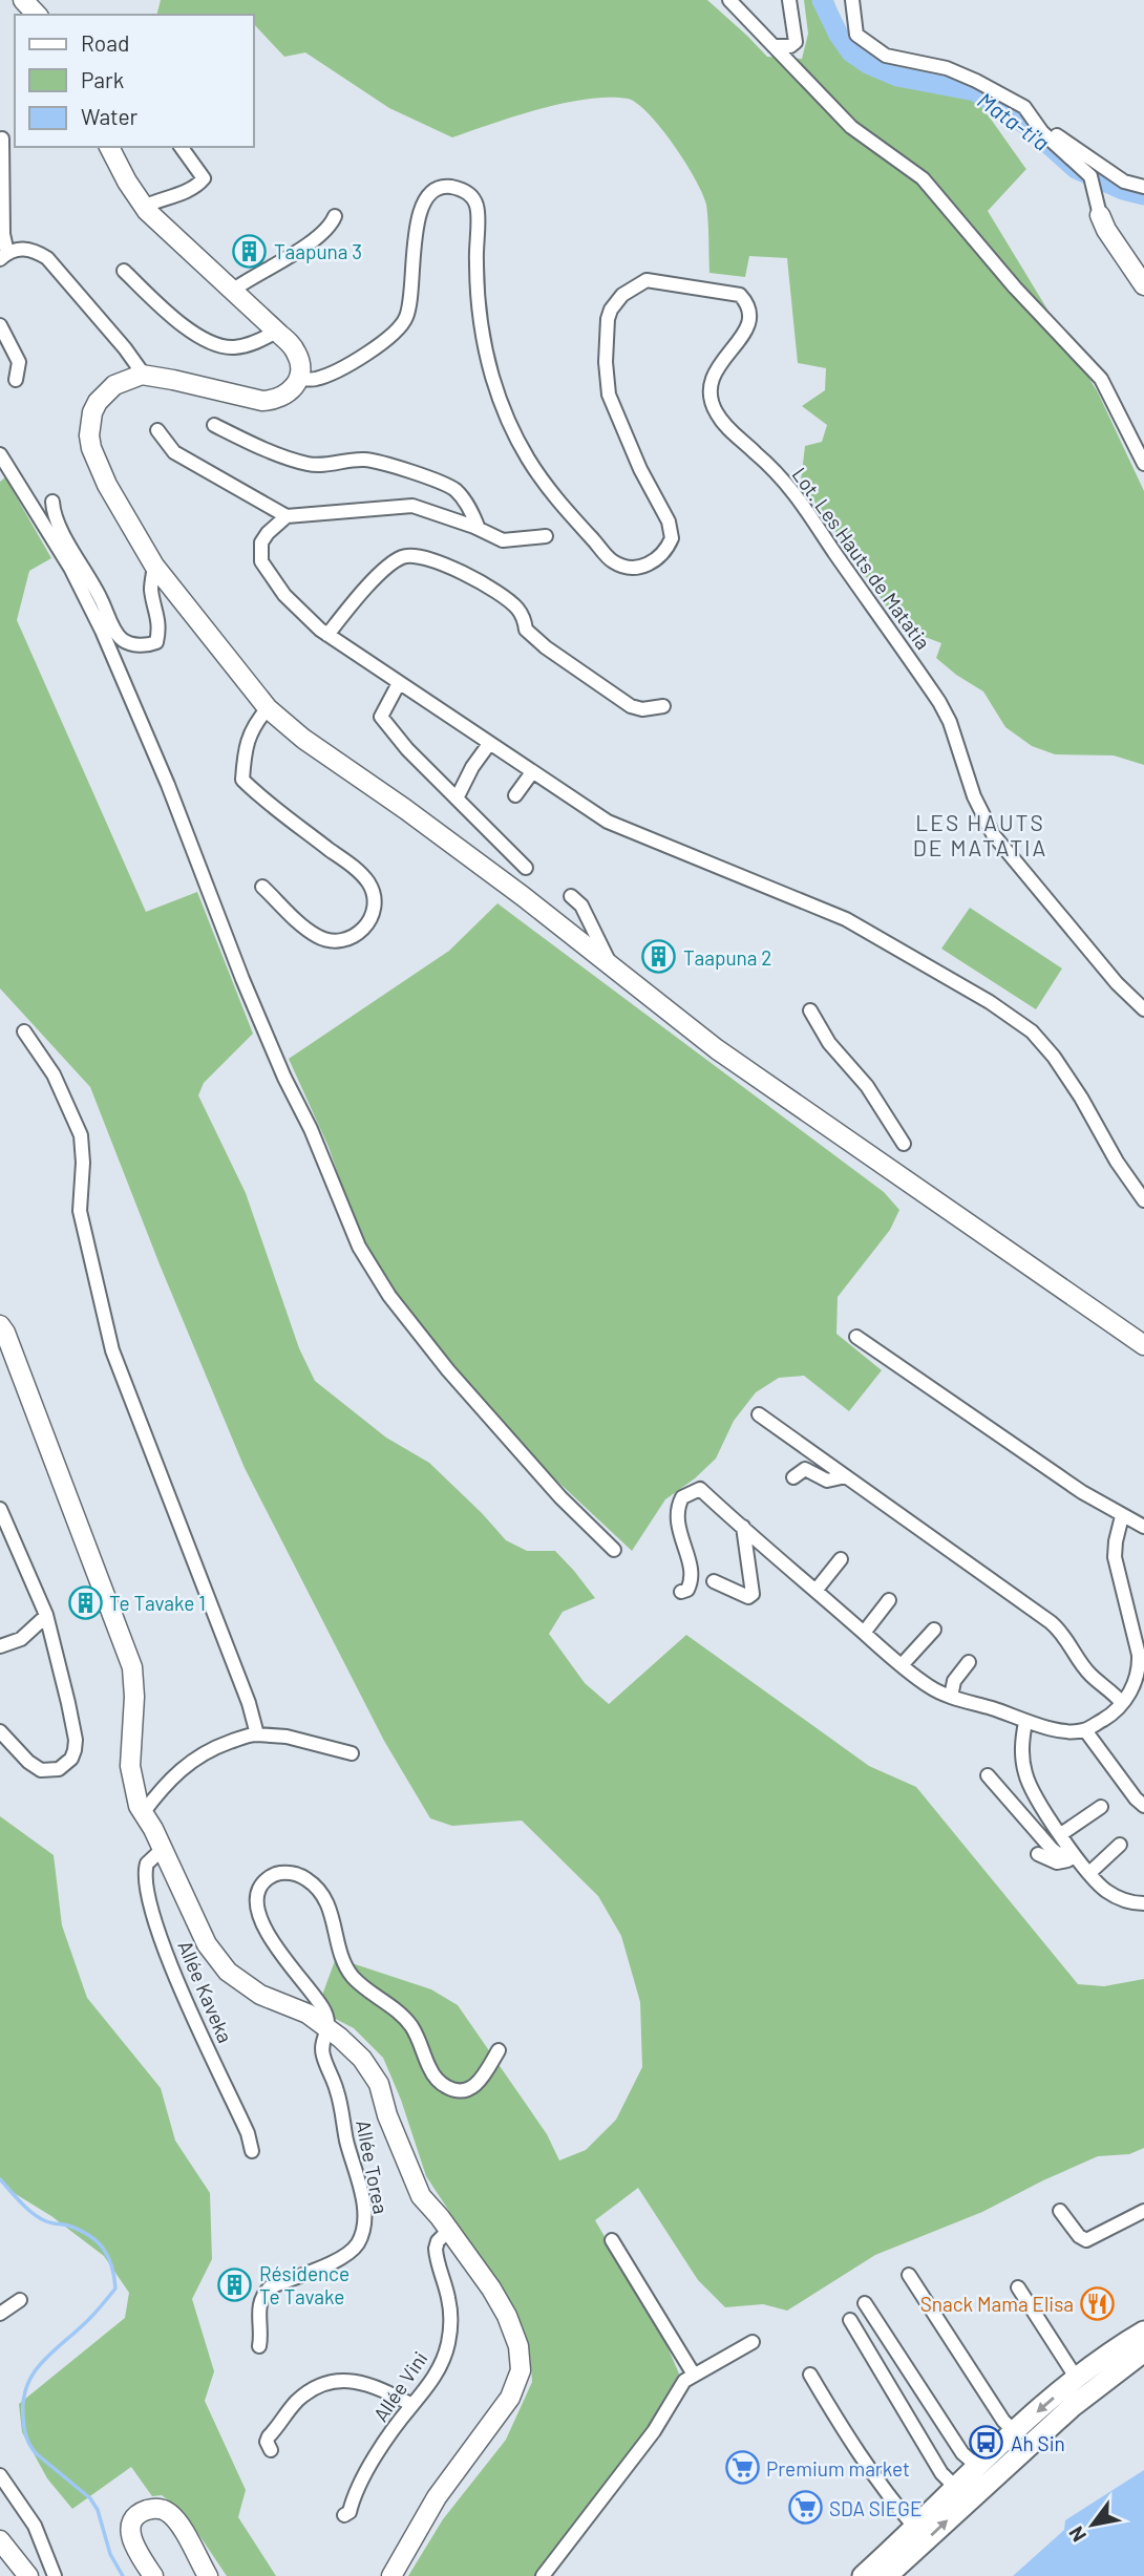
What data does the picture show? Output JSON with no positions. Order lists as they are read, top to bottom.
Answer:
{
  "streets": {
    "street": [
      "Lot. Les Hauts de Matatia",
      "Allée Kaveka",
      "Allée Torea",
      "Allée Vini"
    ]
  },
  "districts": ["LES HAUTS DE MATATIA"],
  "water": ["Mata-ti'a"],
  "places": {
    "building": [
      "Taapuna 3",
      "Taapuna 2",
      "Te Tavake 1",
      "Résidence Te Tavake"
    ],
    "restaurant": ["Snack Mama Elisa"],
    "bus stop": ["Ah Sin"],
    "supermarket": ["Premium market", "SDA SIEGE"]
  },
  "legend": ["Road", "Park", "Water"],
  "north": "bottom left"
}
